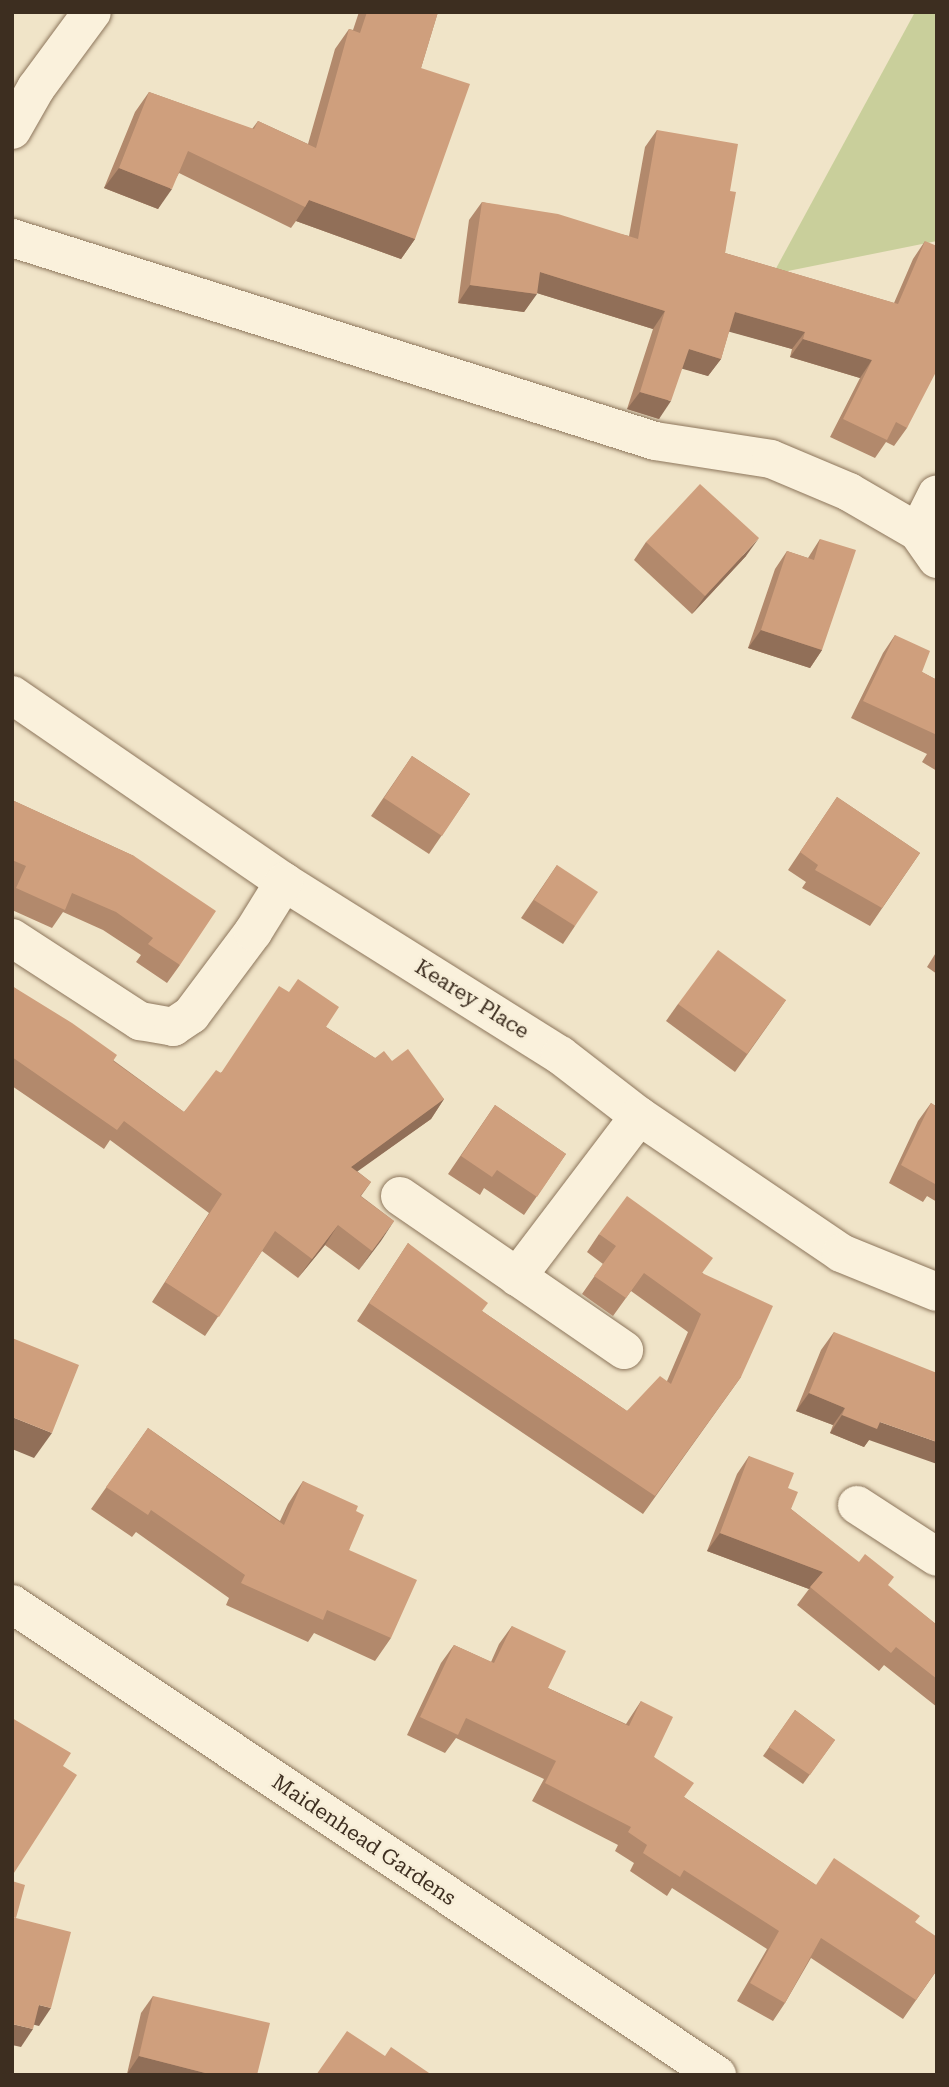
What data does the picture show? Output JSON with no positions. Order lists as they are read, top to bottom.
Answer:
{
  "streets": {
    "street": ["Kearey Place", "Maidenhead Gardens"]
  }
}
